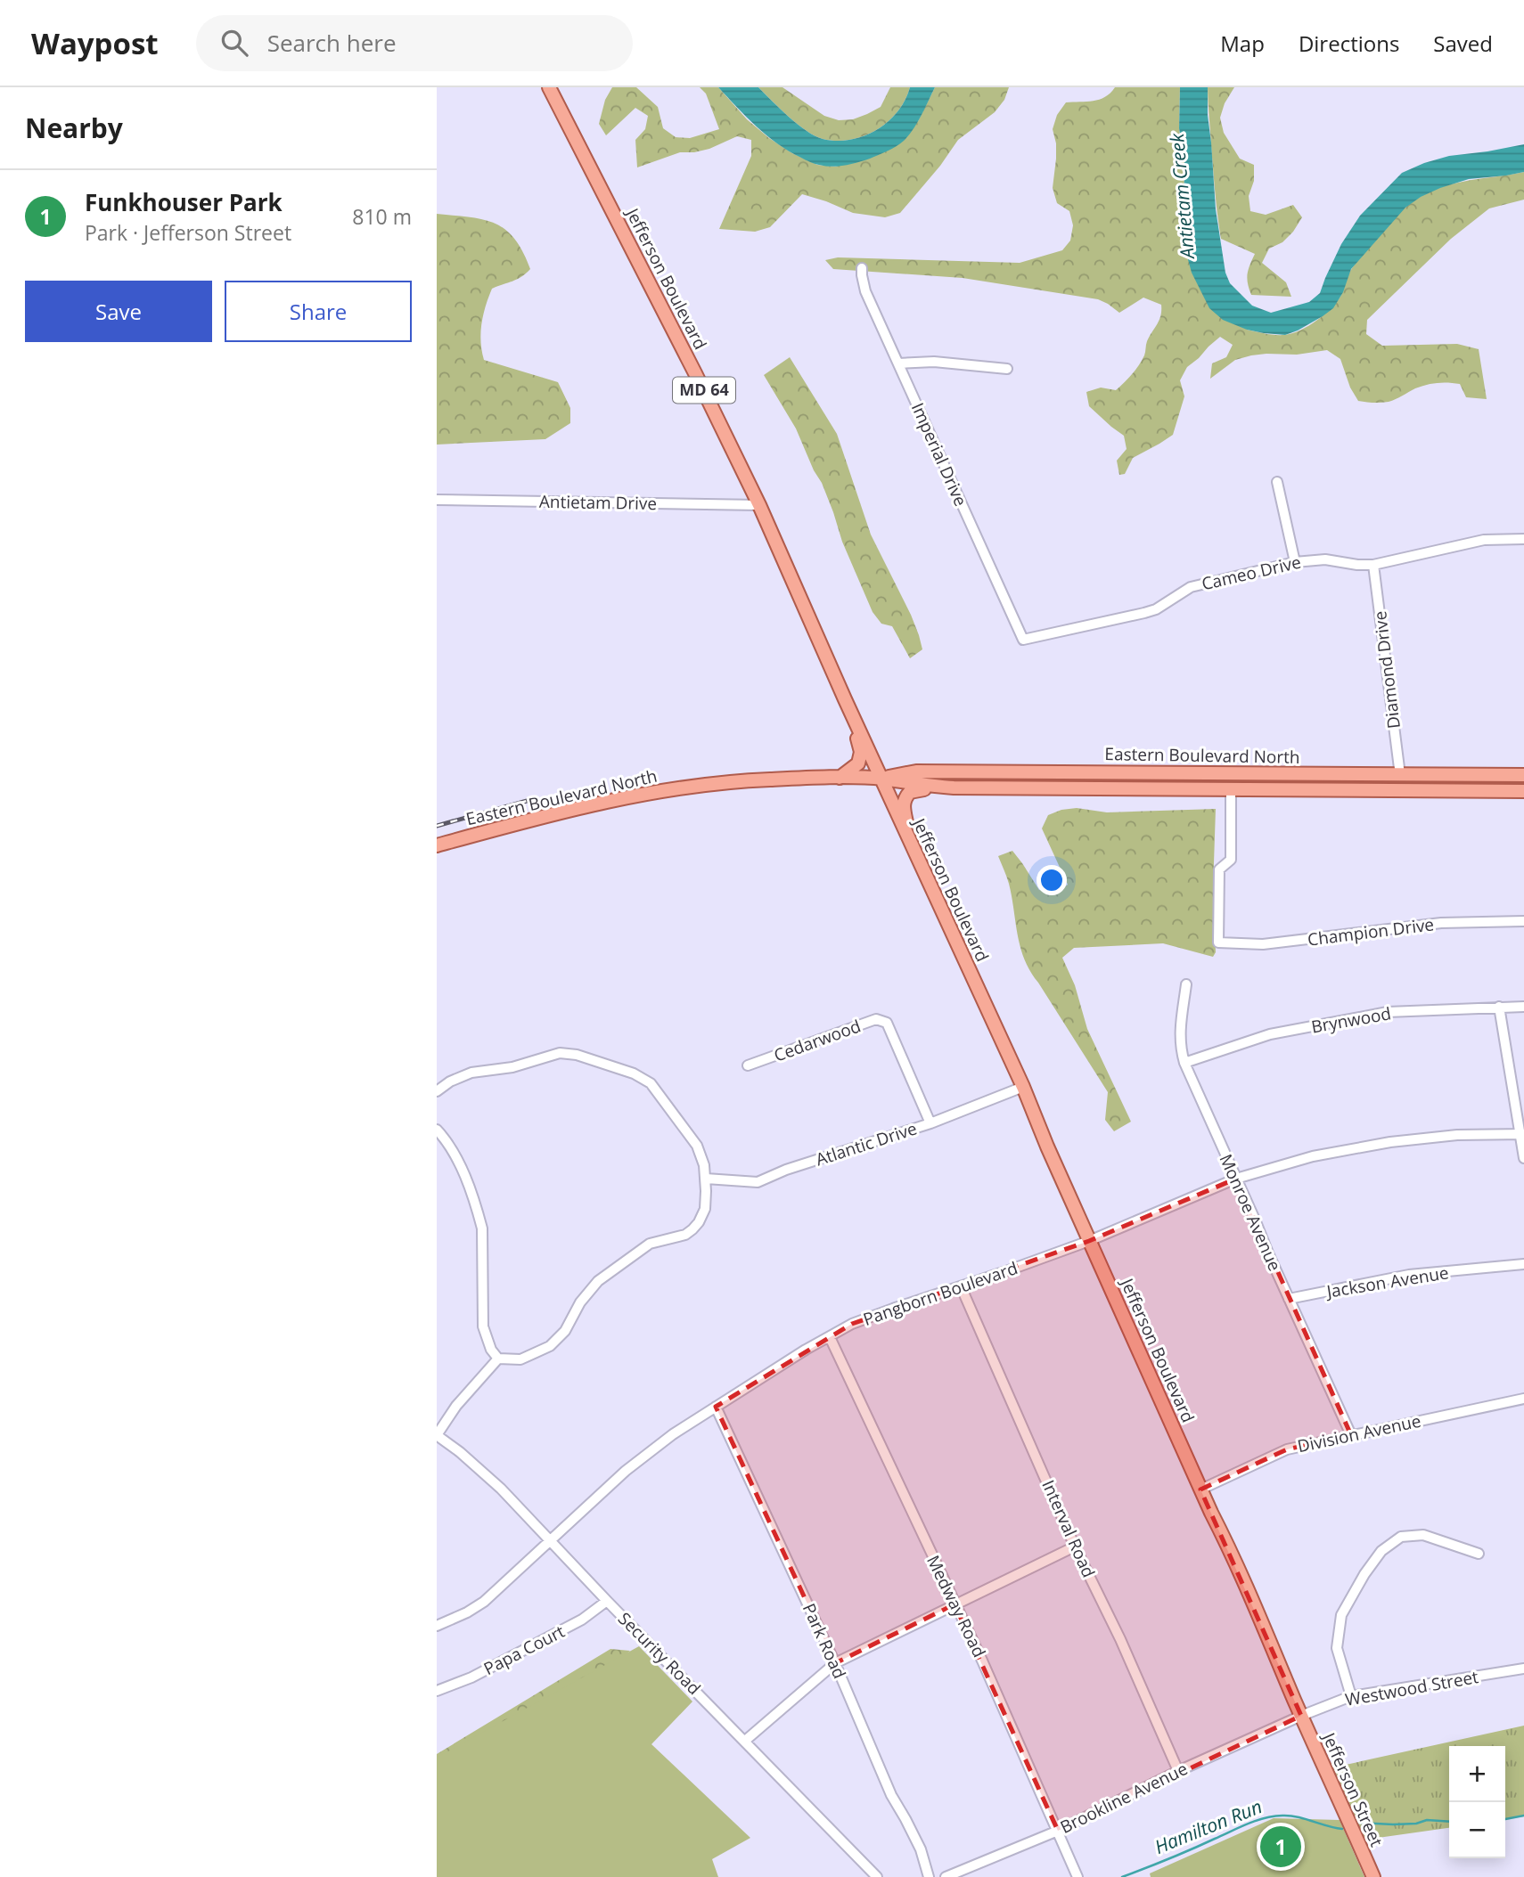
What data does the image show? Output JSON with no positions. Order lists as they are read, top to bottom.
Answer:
{
  "streets": {
    "main road": [
      "Jefferson Boulevard",
      "MD 64",
      "Eastern Boulevard North",
      "Jefferson Street"
    ],
    "street": [
      "Imperial Drive",
      "Antietam Drive",
      "Cameo Drive",
      "Diamond Drive",
      "Champion Drive",
      "Brynwood",
      "Cedarwood",
      "Atlantic Drive",
      "Monroe Avenue",
      "Jackson Avenue",
      "Pangborn Boulevard",
      "Division Avenue",
      "Interval Road",
      "Medway Road",
      "Park Road",
      "Papa Court",
      "Security Road",
      "Westwood Street",
      "Brookline Avenue"
    ]
  },
  "crossings": [
    ["Jefferson Boulevard", "Antietam Drive"],
    ["Jefferson Boulevard", "Eastern Boulevard North"],
    ["Jefferson Boulevard", "Atlantic Drive"],
    ["Jefferson Boulevard", "Pangborn Boulevard"],
    ["Jefferson Boulevard", "Division Avenue"],
    ["Jefferson Boulevard", "Westwood Street"],
    ["Jefferson Boulevard", "Jefferson Street"],
    ["Jefferson Boulevard", "Brookline Avenue"],
    ["Imperial Drive", "Cameo Drive"],
    ["Cameo Drive", "Diamond Drive"],
    ["Diamond Drive", "Eastern Boulevard North"],
    ["Eastern Boulevard North", "Champion Drive"],
    ["Brynwood", "Monroe Avenue"],
    ["Cedarwood", "Atlantic Drive"],
    ["Monroe Avenue", "Jackson Avenue"],
    ["Monroe Avenue", "Pangborn Boulevard"],
    ["Monroe Avenue", "Division Avenue"],
    ["Pangborn Boulevard", "Interval Road"],
    ["Pangborn Boulevard", "Medway Road"],
    ["Pangborn Boulevard", "Park Road"],
    ["Pangborn Boulevard", "Security Road"],
    ["Interval Road", "Brookline Avenue"],
    ["Medway Road", "Brookline Avenue"],
    ["Papa Court", "Security Road"],
    ["Westwood Street", "Jefferson Street"],
    ["Westwood Street", "Brookline Avenue"],
    ["Jefferson Street", "Brookline Avenue"]
  ],
  "water": ["Antietam Creek", "Hamilton Run"],
  "page": {
    "header": "Waypost",
    "search": "Search here",
    "nav": ["Map", "Directions", "Saved"],
    "heading": "Nearby",
    "list": [
      {
        "mark": "1",
        "name": "Funkhouser Park",
        "note": "Park · Jefferson Street",
        "value": "810 m"
      }
    ],
    "buttons": ["Save", "Share"],
    "map_buttons": ["+", "−"],
    "pins": "1"
  }
}
